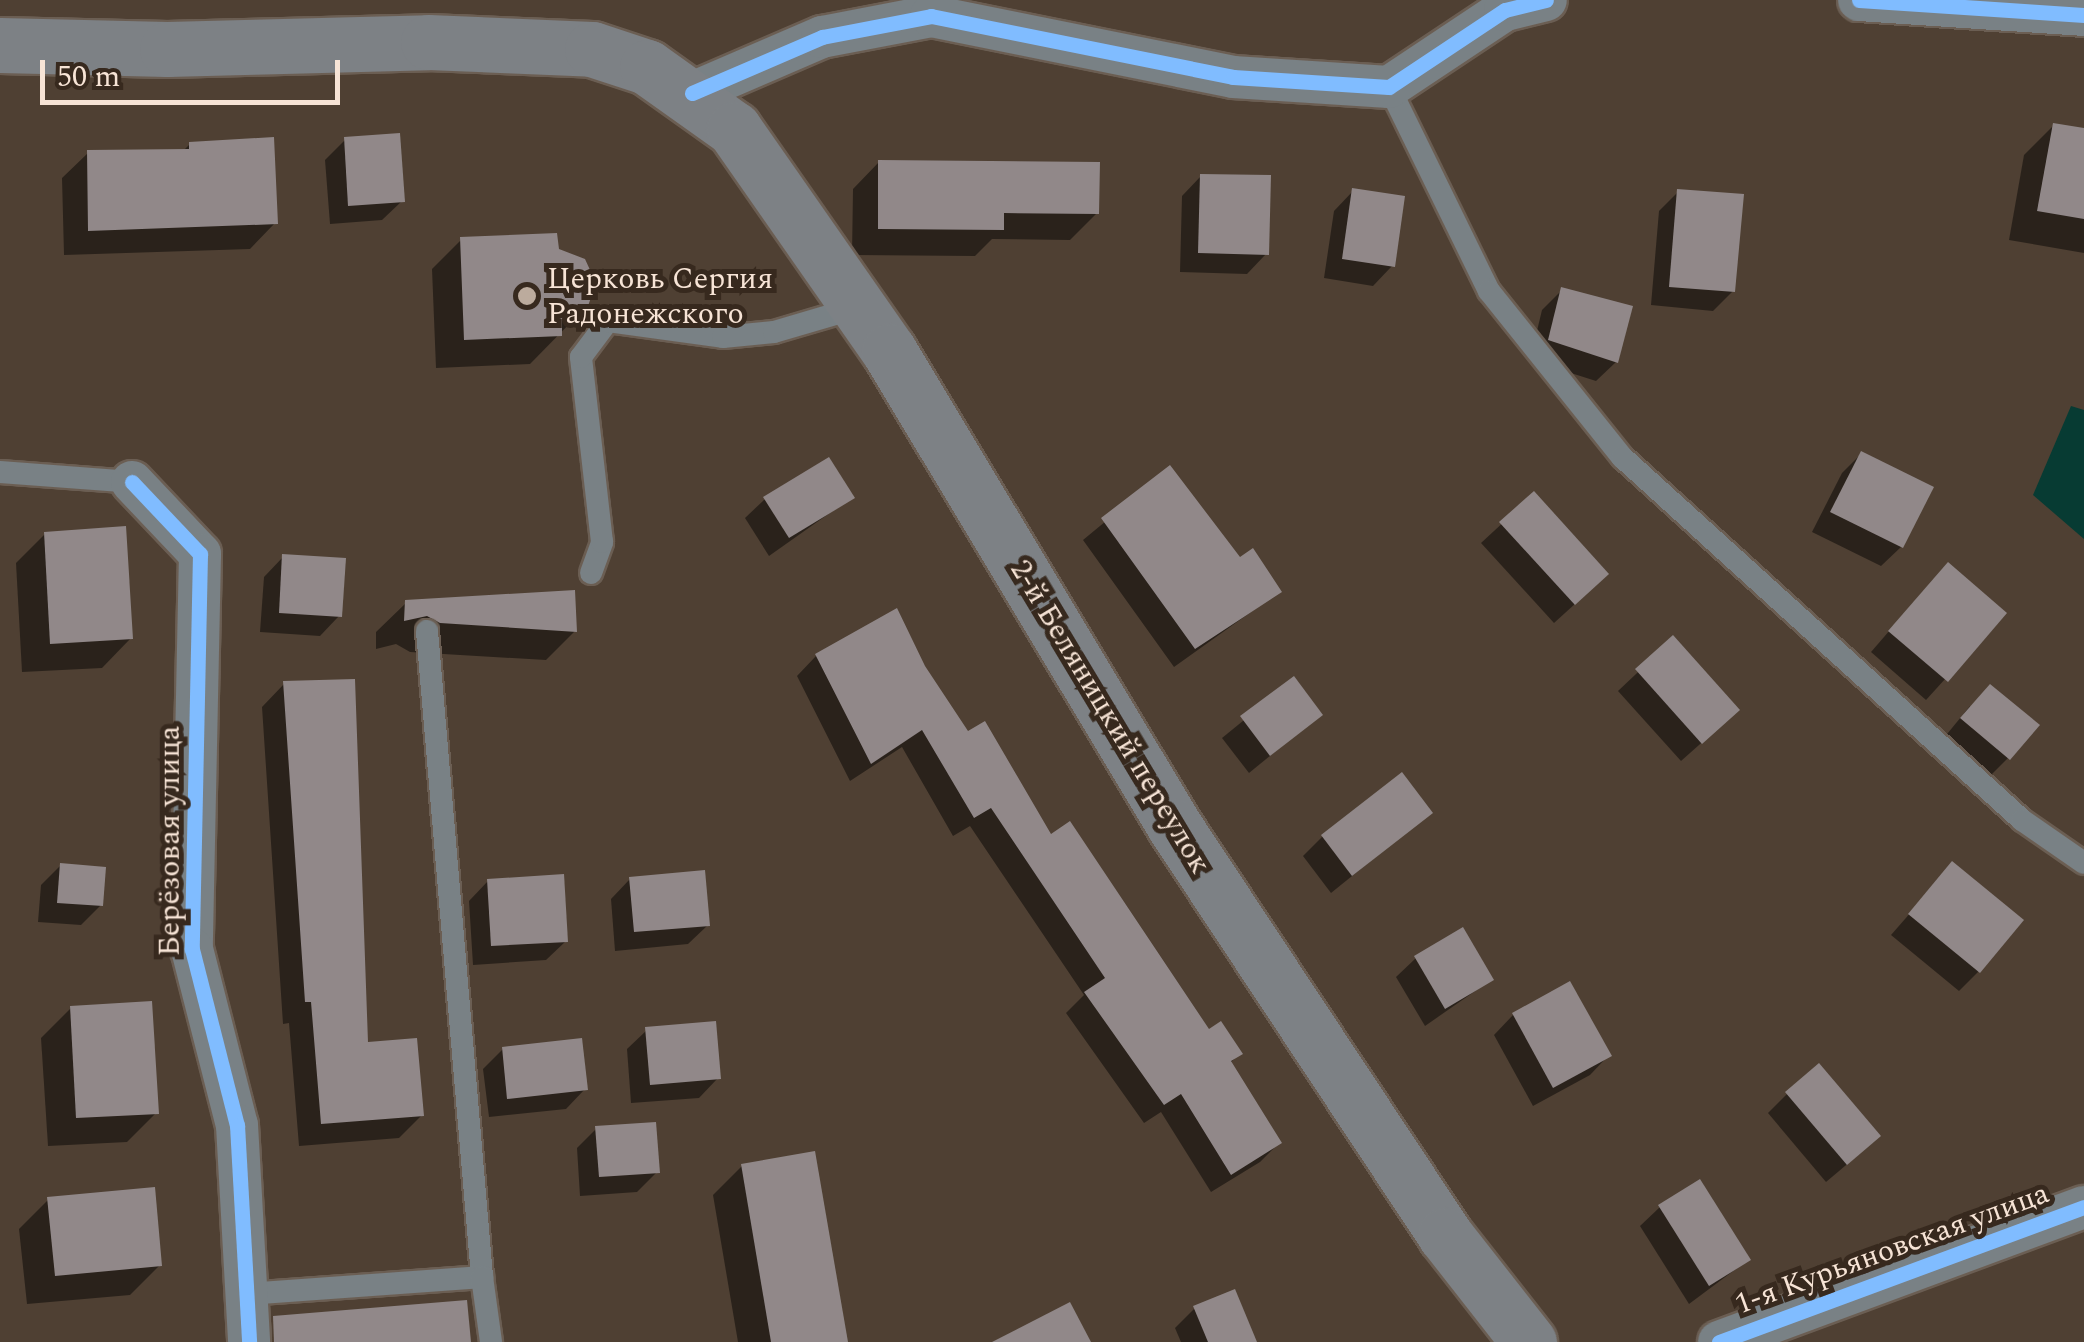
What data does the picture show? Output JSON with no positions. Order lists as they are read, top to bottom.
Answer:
{
  "streets": {
    "main road": ["2-й Беляницкий переулок"],
    "street": ["Берёзовая улица", "1-я Курьяновская улица"]
  },
  "places": ["Церковь Сергия Радонежского"],
  "scale_bar": "50 m"
}
